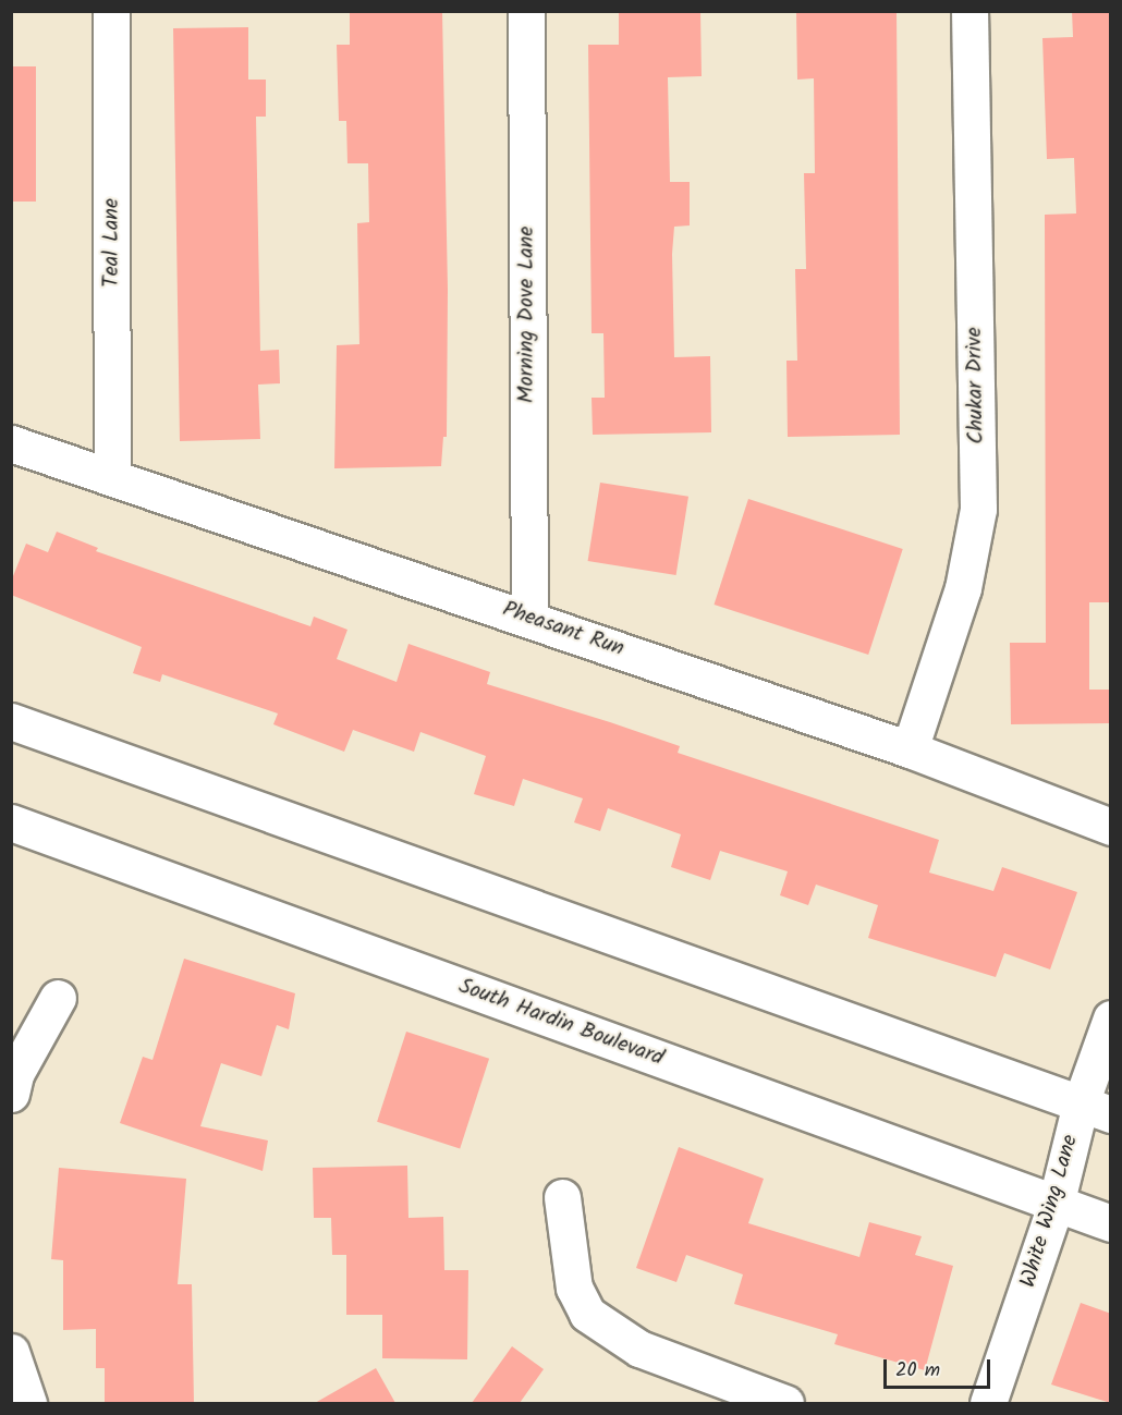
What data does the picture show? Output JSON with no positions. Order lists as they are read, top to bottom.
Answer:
{
  "streets": {
    "street": [
      "Teal Lane",
      "Morning Dove Lane",
      "Chukar Drive",
      "Pheasant Run",
      "South Hardin Boulevard",
      "White Wing Lane"
    ]
  },
  "crossings": [
    ["Teal Lane", "Pheasant Run"],
    ["Morning Dove Lane", "Pheasant Run"],
    ["Chukar Drive", "Pheasant Run"],
    ["South Hardin Boulevard", "White Wing Lane"]
  ],
  "scale_bar": "20 m"
}
